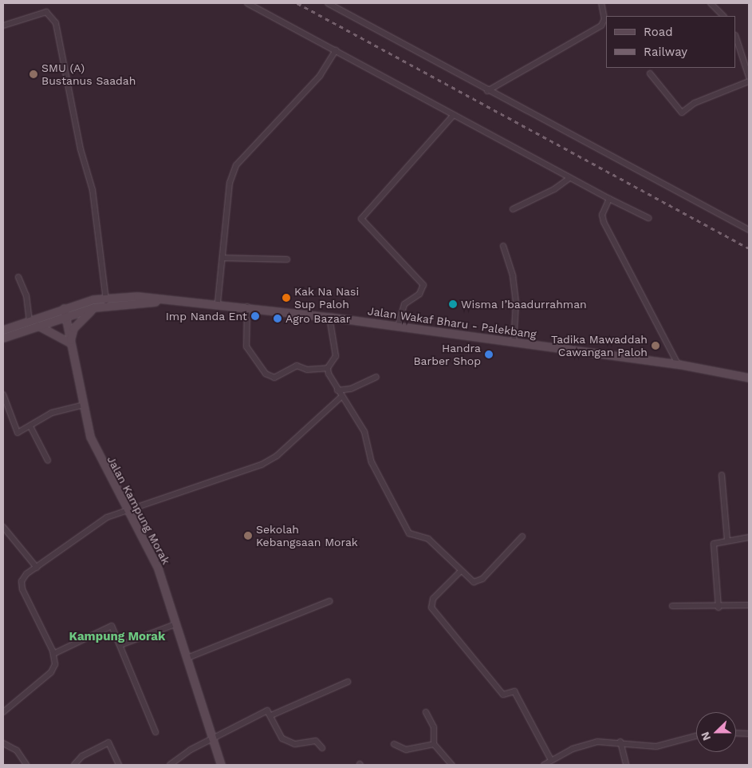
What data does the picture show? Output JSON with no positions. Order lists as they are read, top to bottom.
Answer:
{
  "streets": {
    "main road": ["Jalan Wakaf Bharu - Palekbang", "Jalan Kampung Morak"]
  },
  "crossings": [
    ["Jalan Wakaf Bharu - Palekbang", "Jalan Kampung Morak"]
  ],
  "districts": ["Kampung Morak"],
  "places": [
    "SMU (A) Bustanus Saadah",
    "Kak Na Nasi Sup Paloh",
    "Wisma I’baadurrahman",
    "Imp Nanda Ent",
    "Agro Bazaar",
    "Tadika Mawaddah Cawangan Paloh",
    "Handra Barber Shop",
    "Sekolah Kebangsaan Morak"
  ],
  "legend": ["Road", "Railway"],
  "north": "left"
}
